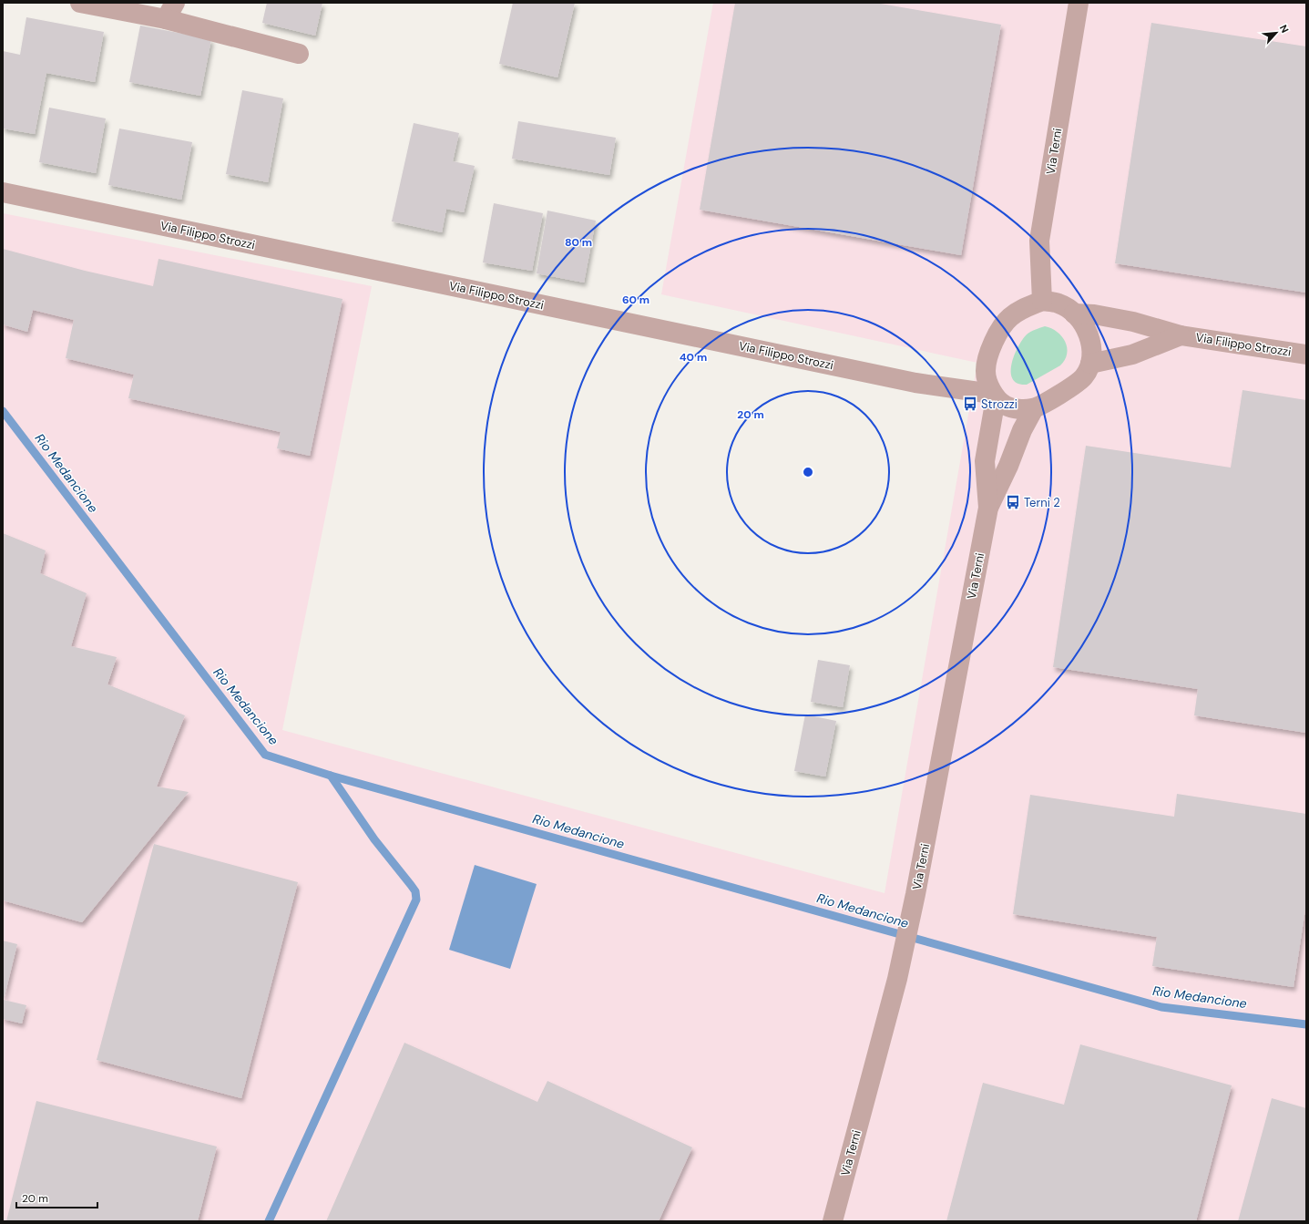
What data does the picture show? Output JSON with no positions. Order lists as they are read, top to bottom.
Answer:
{
  "streets": {
    "street": ["Via Terni", "Via Filippo Strozzi"]
  },
  "crossings": [
    ["Via Terni", "Via Filippo Strozzi"]
  ],
  "water": ["Rio Medancione"],
  "places": {
    "bus stop": ["Strozzi", "Terni 2"]
  },
  "scale_bar": "20 m",
  "north": "top right",
  "rings": [
    "80 m",
    "60 m",
    "40 m",
    "20 m"
  ]
}
